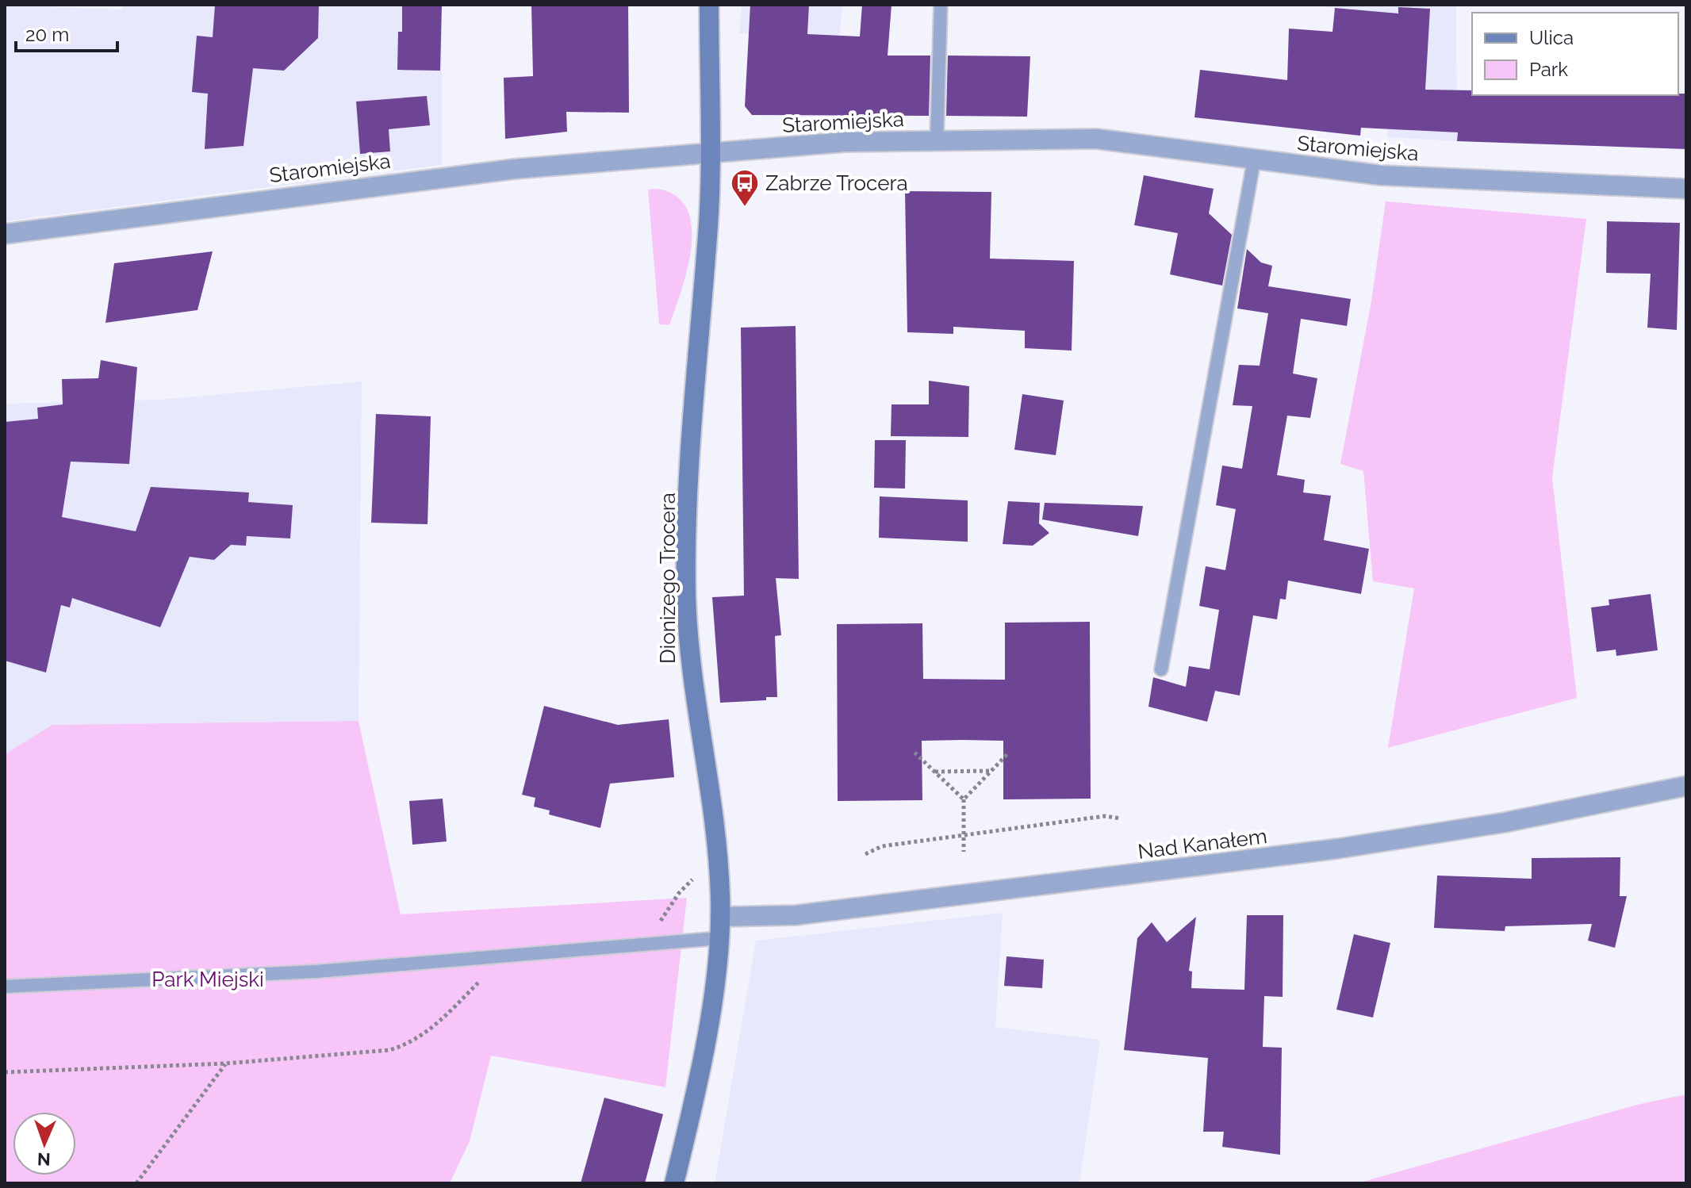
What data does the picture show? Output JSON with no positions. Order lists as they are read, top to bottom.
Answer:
{
  "streets": {
    "street": ["Staromiejska", "Dionizego Trocera", "Nad Kanałem"]
  },
  "crossings": [
    ["Staromiejska", "Dionizego Trocera"],
    ["Dionizego Trocera", "Nad Kanałem"]
  ],
  "parks": ["Park Miejski"],
  "places": {
    "bus stop": ["Zabrze Trocera"]
  },
  "legend": ["Ulica", "Park"],
  "scale_bar": "20 m",
  "north": "bottom"
}
